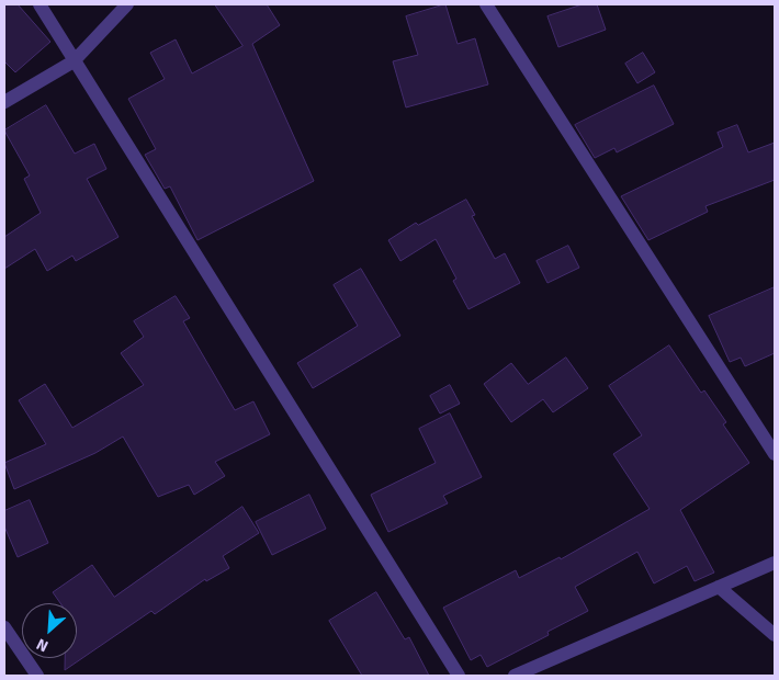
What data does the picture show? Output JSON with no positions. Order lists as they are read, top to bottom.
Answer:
{
  "north": "bottom left"
}
